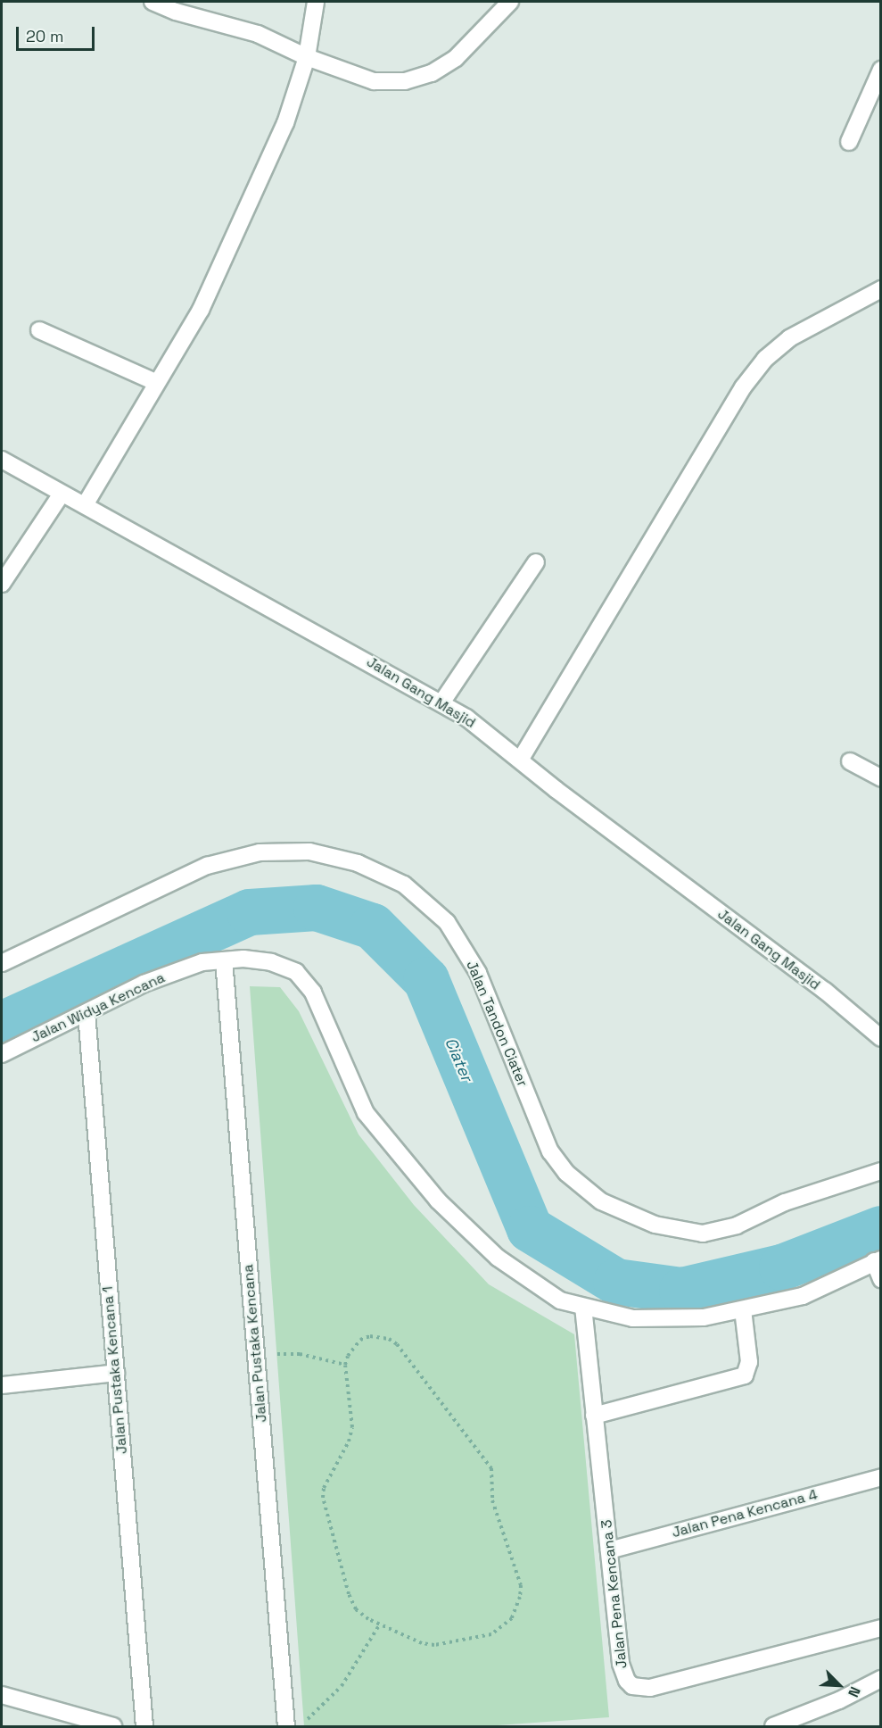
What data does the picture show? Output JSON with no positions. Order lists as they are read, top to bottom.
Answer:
{
  "streets": {
    "street": [
      "Jalan Gang Masjid",
      "Jalan Widya Kencana",
      "Jalan Tandon Ciater",
      "Jalan Pustaka Kencana",
      "Jalan Pustaka Kencana 1",
      "Jalan Pena Kencana 4",
      "Jalan Pena Kencana 3"
    ]
  },
  "crossings": [
    ["Jalan Widya Kencana", "Jalan Pustaka Kencana"],
    ["Jalan Widya Kencana", "Jalan Pustaka Kencana 1"],
    ["Jalan Widya Kencana", "Jalan Pena Kencana 3"],
    ["Jalan Pena Kencana 4", "Jalan Pena Kencana 3"]
  ],
  "water": ["Ciater"],
  "scale_bar": "20 m",
  "north": "bottom right"
}
